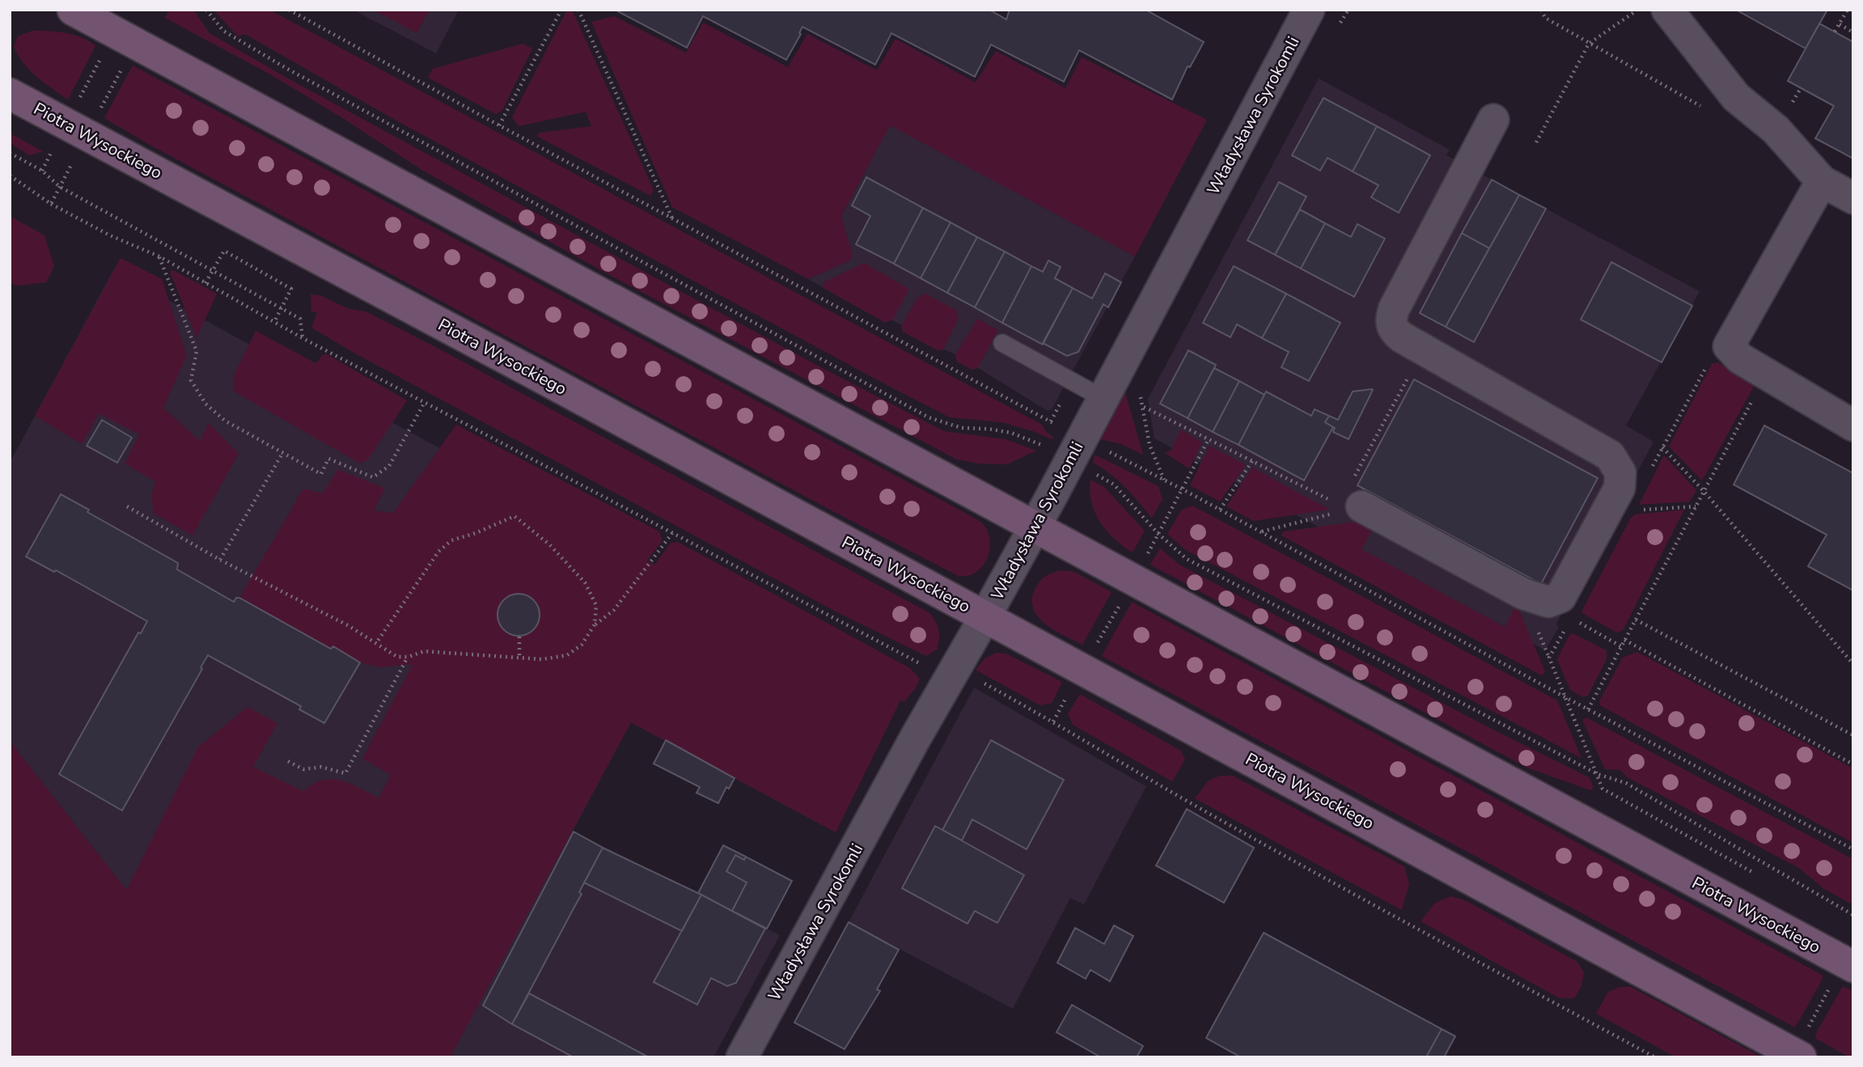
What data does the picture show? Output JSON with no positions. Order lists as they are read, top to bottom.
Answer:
{
  "streets": {
    "main road": ["Piotra Wysockiego"],
    "street": ["Władysława Syrokomli"]
  },
  "crossings": [
    ["Władysława Syrokomli", "Piotra Wysockiego"]
  ]
}
